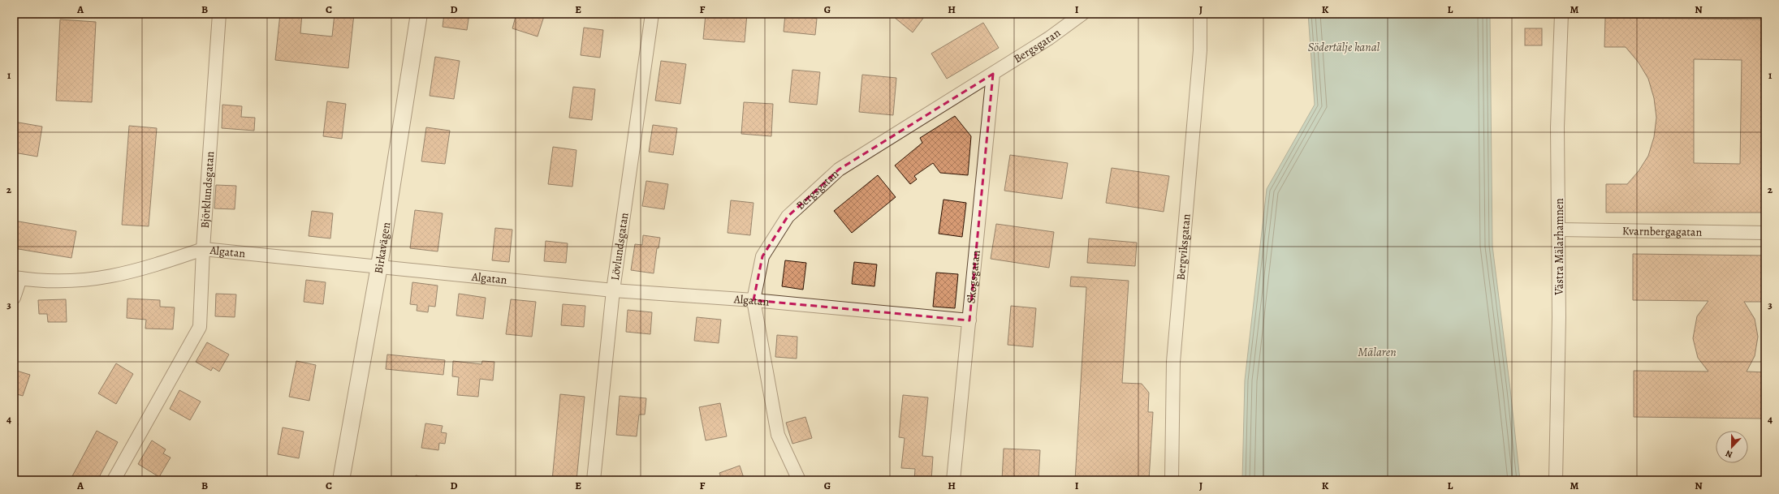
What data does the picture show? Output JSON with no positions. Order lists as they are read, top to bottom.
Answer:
{
  "streets": {
    "street": [
      "Bergsgatan",
      "Björklundsgatan",
      "Kvarnbergagatan",
      "Lövlundsgatan",
      "Bergviksgatan",
      "Västra Mälarhamnen",
      "Birkavägen",
      "Algatan",
      "Skogsgatan"
    ]
  },
  "crossings": [
    ["Bergsgatan", "Algatan"],
    ["Bergsgatan", "Skogsgatan"],
    ["Björklundsgatan", "Algatan"],
    ["Kvarnbergagatan", "Västra Mälarhamnen"],
    ["Lövlundsgatan", "Algatan"],
    ["Birkavägen", "Algatan"],
    ["Algatan", "Skogsgatan"]
  ],
  "water": ["Södertälje kanal", "Mälaren"],
  "north": "bottom",
  "grid": {
    "columns": [
      "A",
      "B",
      "C",
      "D",
      "E",
      "F",
      "G",
      "H",
      "I",
      "J",
      "K",
      "L",
      "M",
      "N"
    ],
    "rows": [
      "1",
      "2",
      "3",
      "4"
    ]
  }
}
